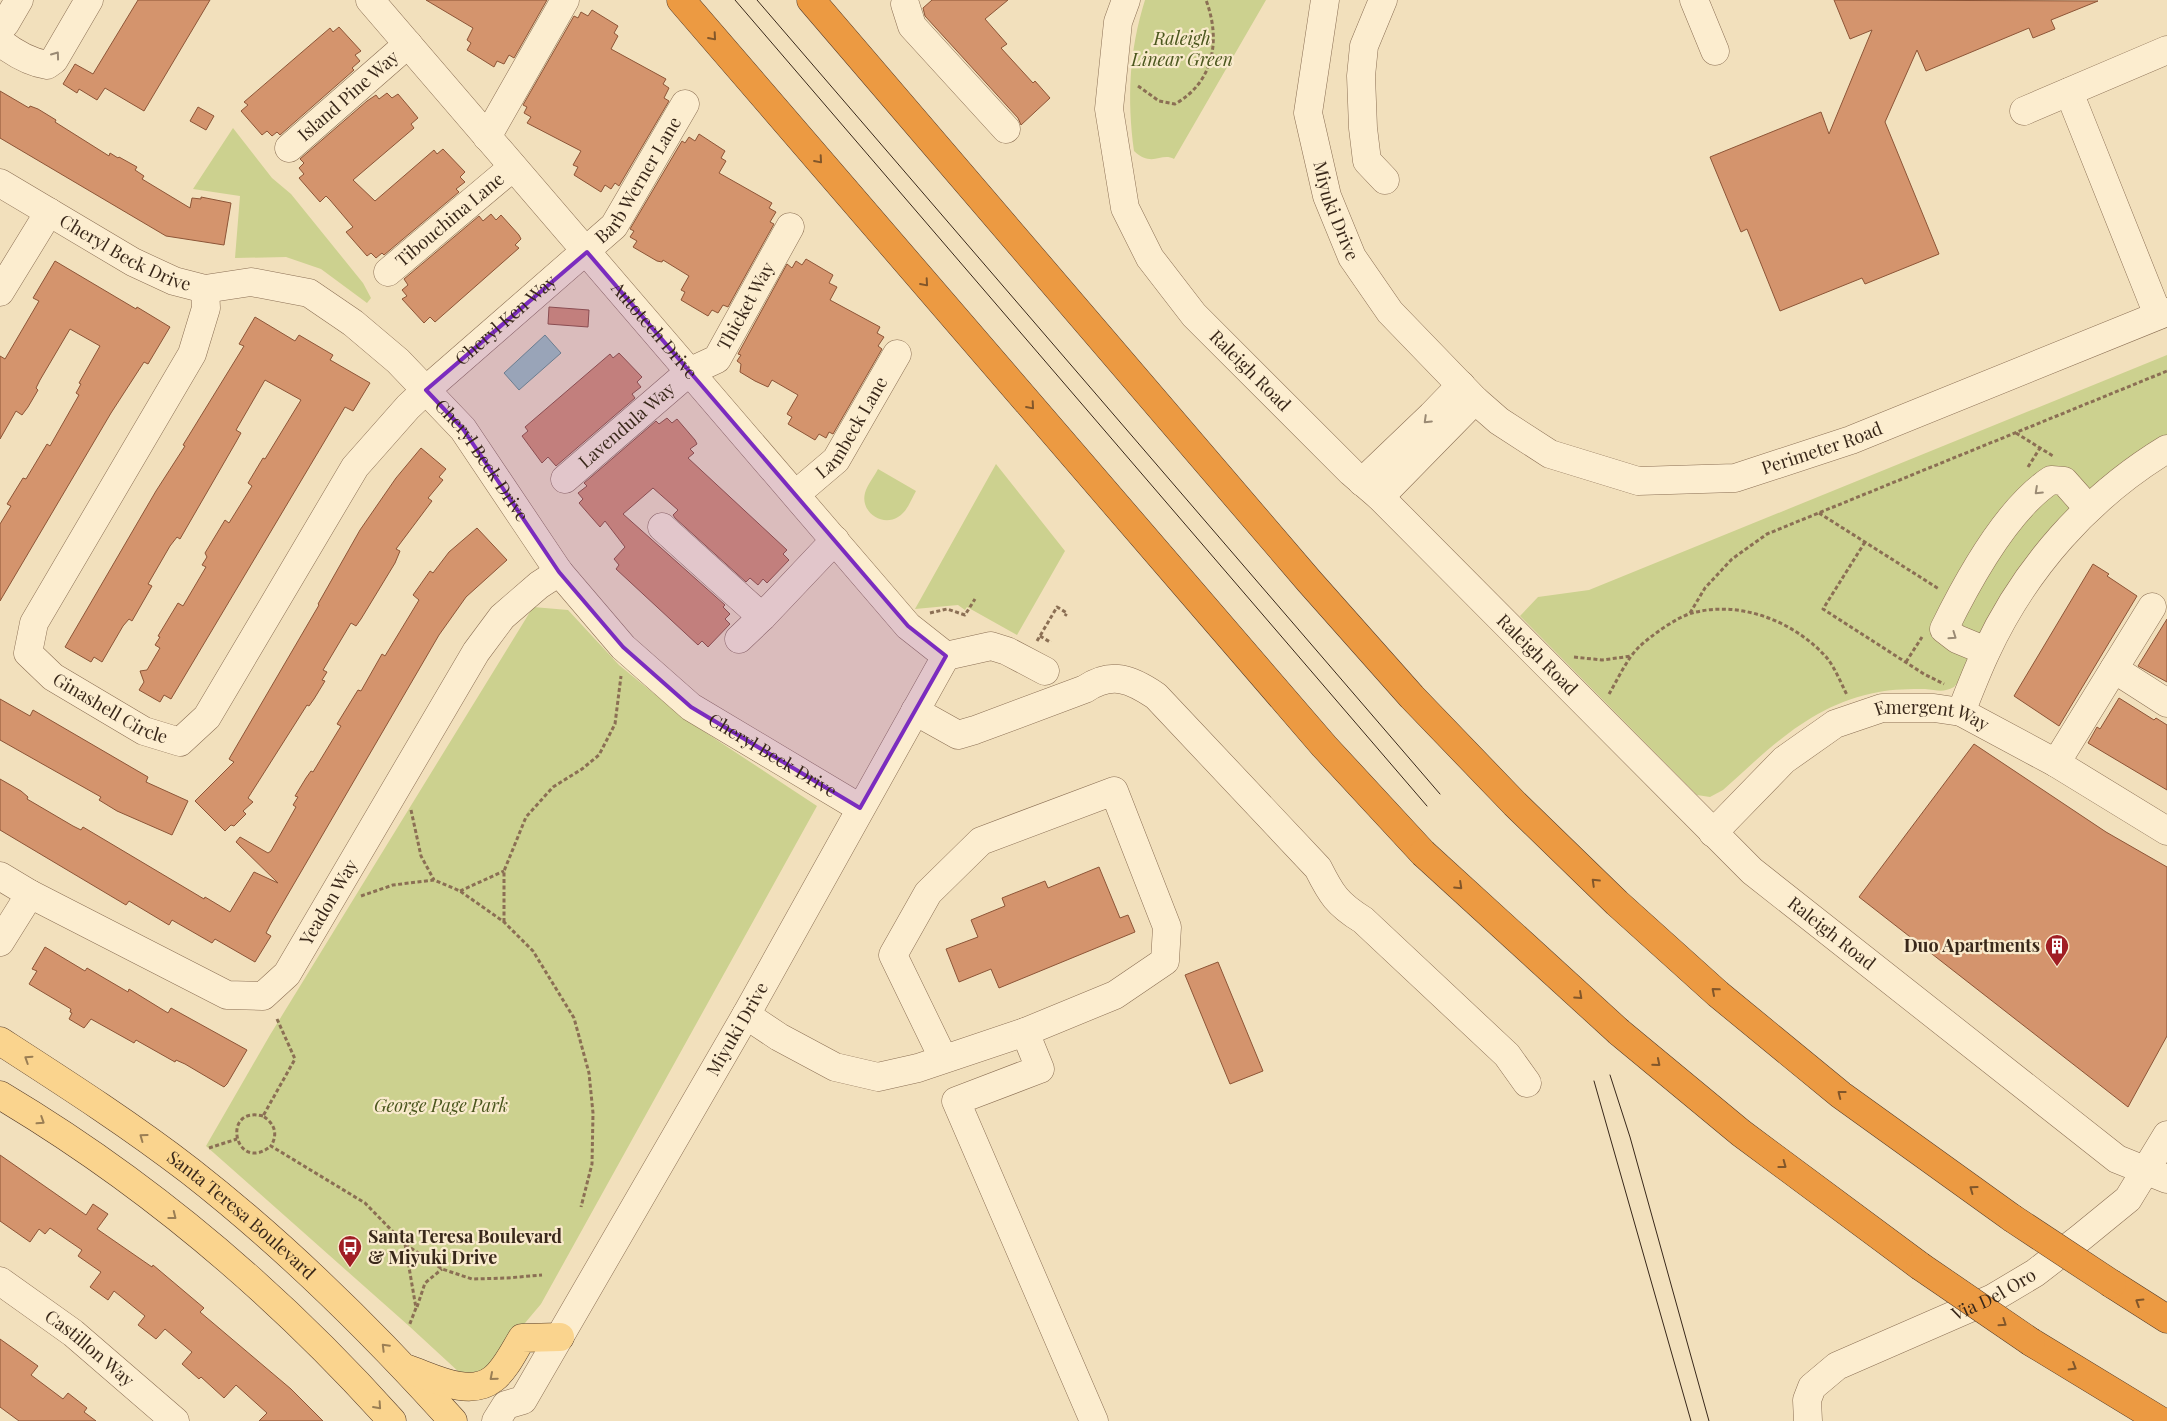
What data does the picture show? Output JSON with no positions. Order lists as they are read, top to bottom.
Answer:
{
  "streets": {
    "main road": ["Santa Teresa Boulevard"],
    "street": [
      "Island Pine Way",
      "Barb Werner Lane",
      "Miyuki Drive",
      "Tibouchina Lane",
      "Cheryl Beck Drive",
      "Thicket Way",
      "Cheryl Ken Way",
      "Autotech Drive",
      "Raleigh Road",
      "Lavendula Way",
      "Lambeck Lane",
      "Perimeter Road",
      "Ginashell Circle",
      "Emergent Way",
      "Yeadon Way",
      "Via Del Oro",
      "Castillon Way"
    ]
  },
  "crossings": [
    ["Island Pine Way", "Autotech Drive"],
    ["Barb Werner Lane", "Cheryl Ken Way"],
    ["Barb Werner Lane", "Autotech Drive"],
    ["Miyuki Drive", "Cheryl Beck Drive"],
    ["Miyuki Drive", "Autotech Drive"],
    ["Miyuki Drive", "Perimeter Road"],
    ["Tibouchina Lane", "Autotech Drive"],
    ["Cheryl Beck Drive", "Cheryl Ken Way"],
    ["Cheryl Beck Drive", "Ginashell Circle"],
    ["Cheryl Beck Drive", "Yeadon Way"],
    ["Thicket Way", "Autotech Drive"],
    ["Thicket Way", "Lavendula Way"],
    ["Cheryl Ken Way", "Autotech Drive"],
    ["Cheryl Ken Way", "Ginashell Circle"],
    ["Autotech Drive", "Lavendula Way"],
    ["Autotech Drive", "Lambeck Lane"],
    ["Raleigh Road", "Emergent Way"],
    ["Raleigh Road", "Via Del Oro"]
  ],
  "parks": ["Raleigh Linear Green", "George Page Park"],
  "places": {
    "building": ["Duo Apartments"],
    "bus stop": ["Santa Teresa Boulevard & Miyuki Drive"]
  }
}
